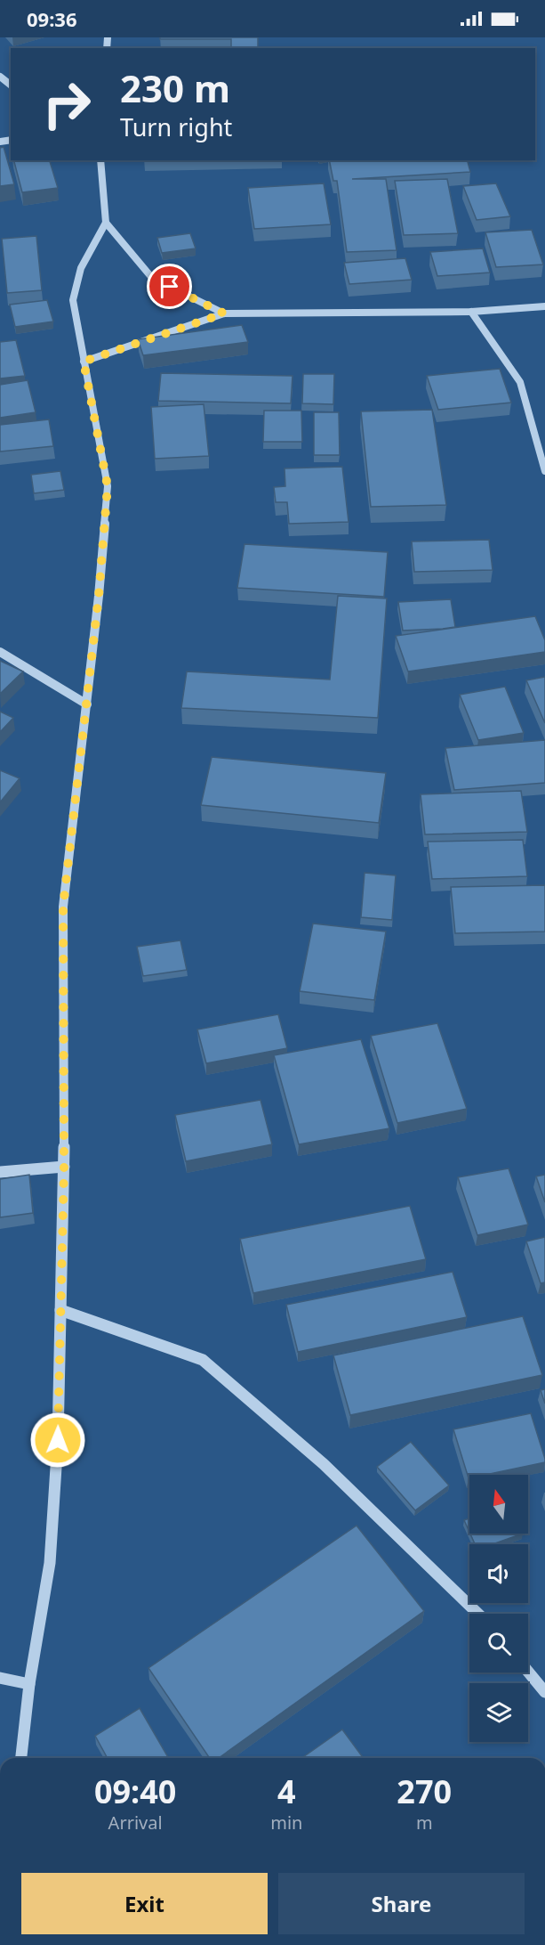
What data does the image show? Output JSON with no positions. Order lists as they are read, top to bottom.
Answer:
{
  "north": "top",
  "page": {
    "status": "09:36",
    "turn": ["230 m", "Turn right"],
    "eta": [
      "09:40",
      "Arrival",
      "4",
      "min",
      "270",
      "m"
    ],
    "buttons": ["Exit", "Share"]
  }
}
